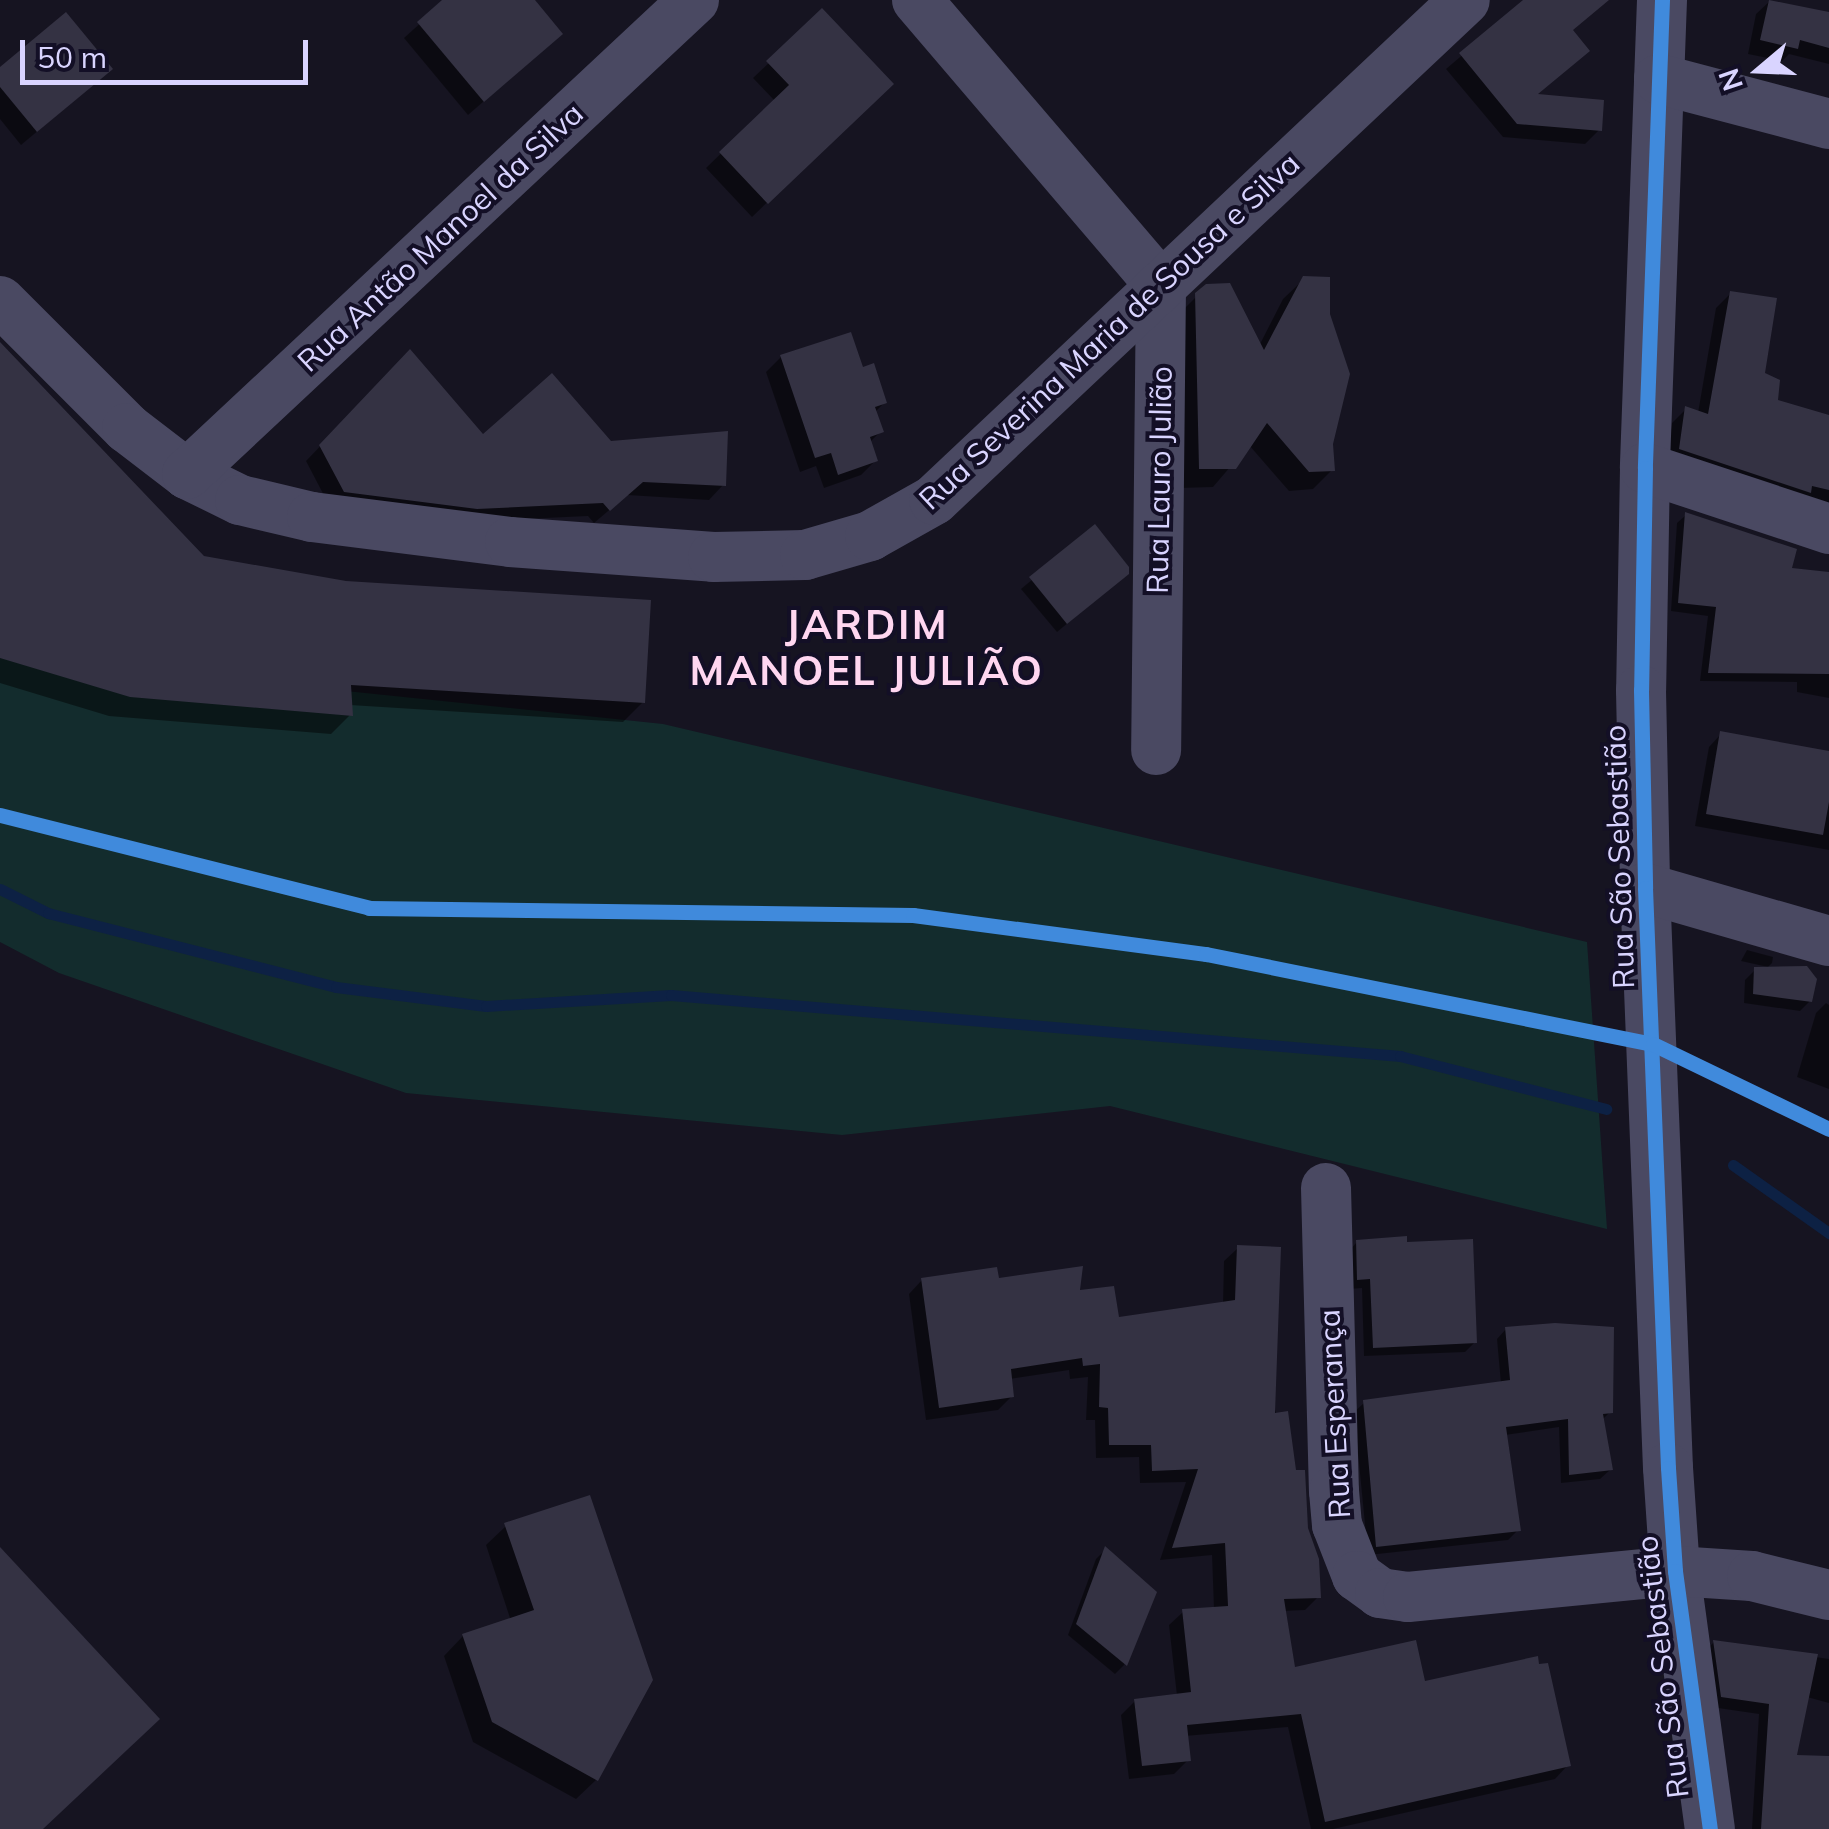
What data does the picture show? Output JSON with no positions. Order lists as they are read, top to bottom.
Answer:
{
  "streets": {
    "street": [
      "Rua Antão Manoel da Silva",
      "Rua Severina Maria de Sousa e Silva",
      "Rua Lauro Julião",
      "Rua São Sebastião",
      "Rua Esperança"
    ]
  },
  "crossings": [
    ["Rua Antão Manoel da Silva", "Rua Severina Maria de Sousa e Silva"],
    ["Rua Severina Maria de Sousa e Silva", "Rua Lauro Julião"],
    ["Rua São Sebastião", "Rua Esperança"]
  ],
  "districts": ["JARDIM MANOEL JULIÃO"],
  "scale_bar": "50 m",
  "north": "left"
}
